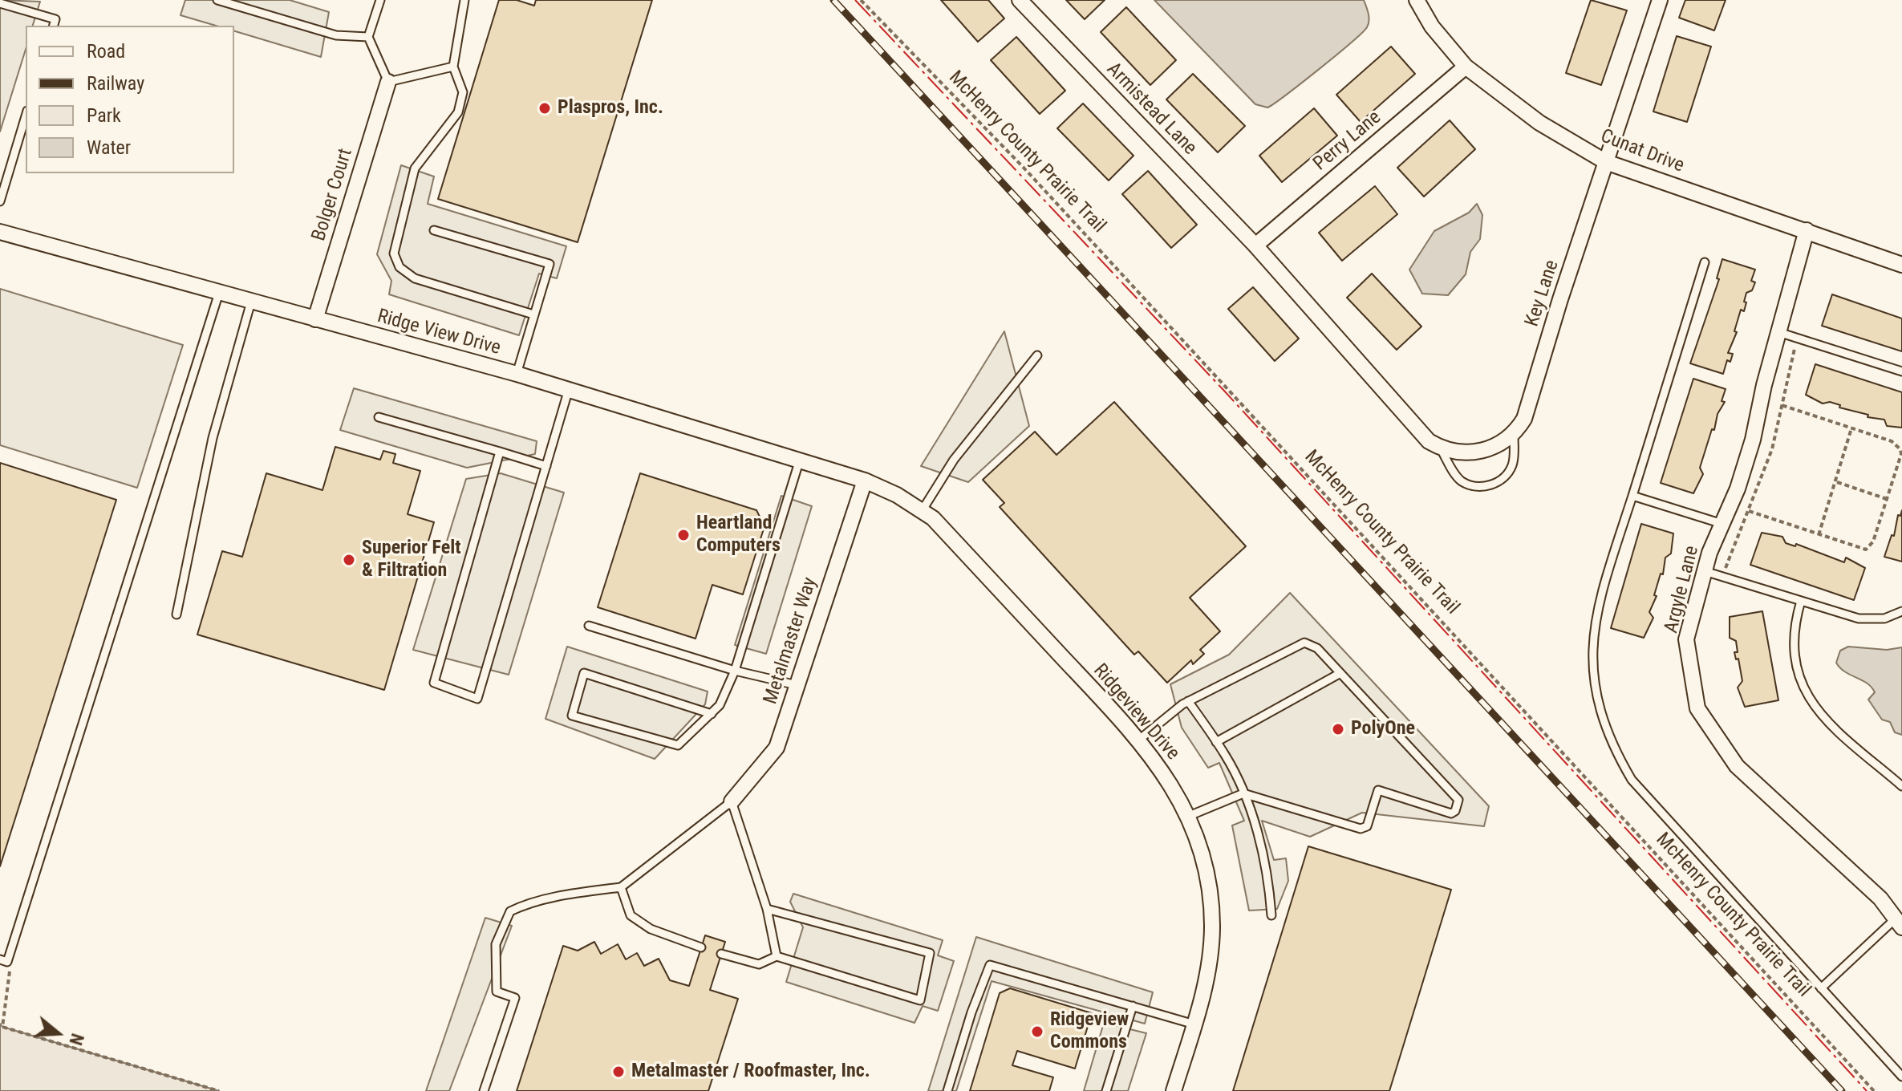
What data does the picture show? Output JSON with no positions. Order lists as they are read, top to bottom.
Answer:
{
  "streets": {
    "street": [
      "Armistead Lane",
      "Perry Lane",
      "Cunat Drive",
      "Bolger Court",
      "Key Lane",
      "Ridge View Drive",
      "Argyle Lane",
      "Metalmaster Way",
      "Ridgeview Drive"
    ],
    "path": ["McHenry County Prairie Trail"]
  },
  "crossings": [
    ["Armistead Lane", "Perry Lane"],
    ["Armistead Lane", "Key Lane"],
    ["Perry Lane", "Cunat Drive"],
    ["Perry Lane", "Key Lane"],
    ["Cunat Drive", "Key Lane"],
    ["Cunat Drive", "Argyle Lane"],
    ["Bolger Court", "Ridge View Drive"],
    ["Ridge View Drive", "Metalmaster Way"],
    ["Ridge View Drive", "Ridgeview Drive"],
    ["Metalmaster Way", "Ridgeview Drive"]
  ],
  "places": [
    "Plaspros, Inc.",
    "Heartland Computers",
    "Superior Felt & Filtration",
    "PolyOne",
    "Ridgeview Commons",
    "Metalmaster / Roofmaster, Inc."
  ],
  "legend": [
    "Road",
    "Railway",
    "Park",
    "Water"
  ],
  "north": "right"
}
